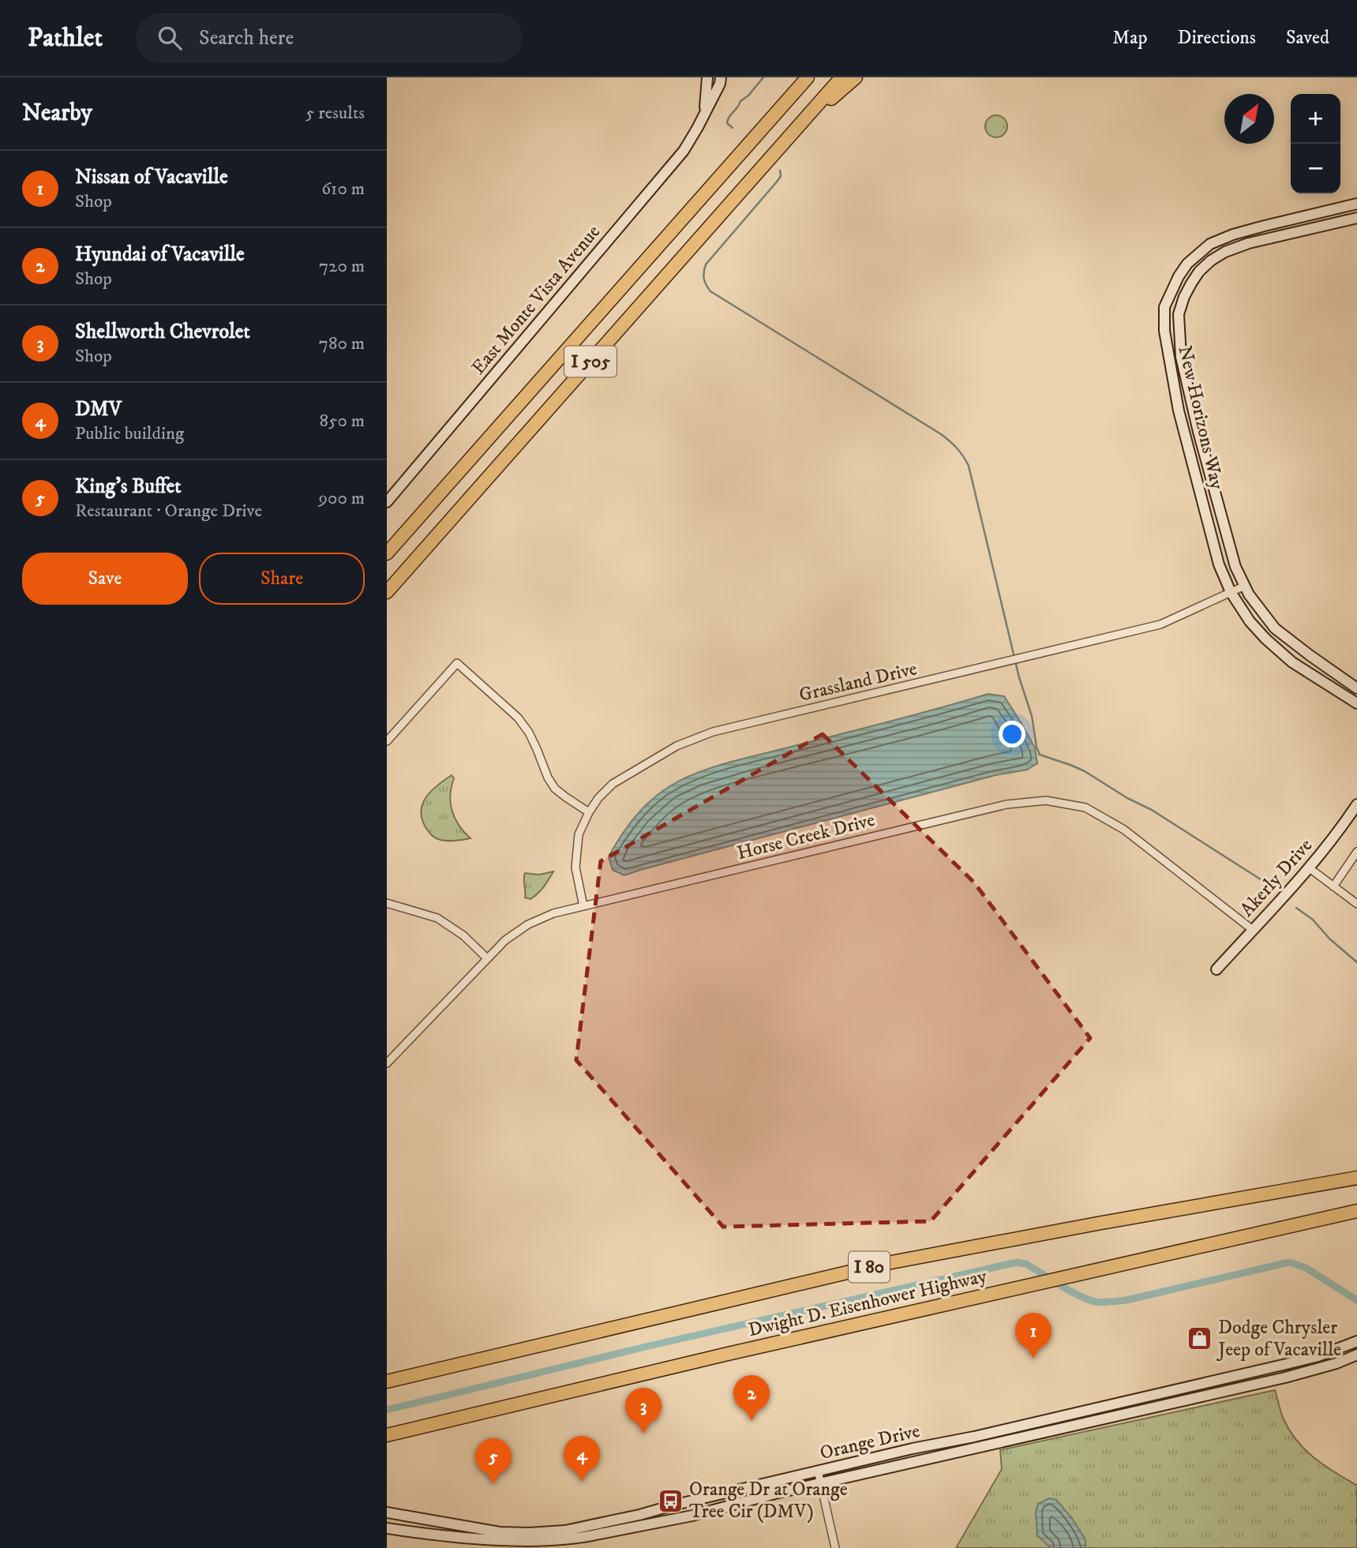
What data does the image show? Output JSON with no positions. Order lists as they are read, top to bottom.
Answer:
{
  "streets": {
    "highway": ["I 505", "I 80", "Dwight D. Eisenhower Highway"],
    "street": [
      "East Monte Vista Avenue",
      "New Horizons Way",
      "Grassland Drive",
      "Horse Creek Drive",
      "Akerly Drive",
      "Orange Drive"
    ]
  },
  "crossings": [
    ["New Horizons Way", "Grassland Drive"],
    ["Grassland Drive", "Horse Creek Drive"],
    ["Horse Creek Drive", "Akerly Drive"]
  ],
  "places": {
    "shop": ["Dodge Chrysler Jeep of Vacaville"],
    "bus stop": ["Orange Dr at Orange Tree Cir (DMV)"]
  },
  "north": "top right",
  "page": {
    "header": "Pathlet",
    "search": "Search here",
    "nav": ["Map", "Directions", "Saved"],
    "heading": ["Nearby", "5 results"],
    "map_buttons": ["+", "−"],
    "list": [
      {
        "mark": "1",
        "name": "Nissan of Vacaville",
        "note": "Shop",
        "value": "610 m"
      },
      {
        "mark": "2",
        "name": "Hyundai of Vacaville",
        "note": "Shop",
        "value": "720 m"
      },
      {
        "mark": "3",
        "name": "Shellworth Chevrolet",
        "note": "Shop",
        "value": "780 m"
      },
      {
        "mark": "4",
        "name": "DMV",
        "note": "Public building",
        "value": "850 m"
      },
      {
        "mark": "5",
        "name": "King's Buffet",
        "note": "Restaurant · Orange Drive",
        "value": "900 m"
      }
    ],
    "buttons": ["Save", "Share"],
    "pins": [
      "1",
      "2",
      "3",
      "4",
      "5"
    ]
  }
}
